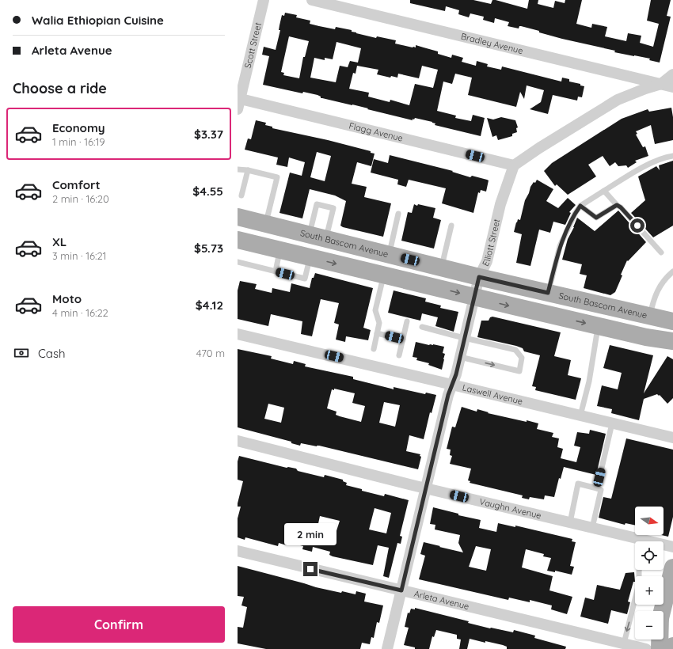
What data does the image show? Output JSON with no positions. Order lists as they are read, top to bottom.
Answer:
{
  "streets": {
    "main road": ["South Bascom Avenue"],
    "street": [
      "Bradley Avenue",
      "Scott Street",
      "Flagg Avenue",
      "Elliott Street",
      "Laswell Avenue",
      "Vaughn Avenue",
      "Arleta Avenue"
    ]
  },
  "crossings": [
    ["Scott Street", "Flagg Avenue"],
    ["Flagg Avenue", "Elliott Street"],
    ["Elliott Street", "South Bascom Avenue"],
    ["Elliott Street", "Laswell Avenue"],
    ["Elliott Street", "Vaughn Avenue"],
    ["Elliott Street", "Arleta Avenue"]
  ],
  "north": "right",
  "page": {
    "banner": ["Walia Ethiopian Cuisine", "Arleta Avenue"],
    "heading": "Choose a ride",
    "list": [
      {
        "name": "Economy",
        "note": "1 min · 16:19",
        "value": "$3.37"
      },
      {
        "name": "Comfort",
        "note": "2 min · 16:20",
        "value": "$4.55"
      },
      {
        "name": "XL",
        "note": "3 min · 16:21",
        "value": "$5.73"
      },
      {
        "name": "Moto",
        "note": "4 min · 16:22",
        "value": "$4.12"
      }
    ],
    "pay": ["Cash", "470 m"],
    "map_buttons": ["+", "−"],
    "bubble": "2 min",
    "buttons": "Confirm"
  }
}
